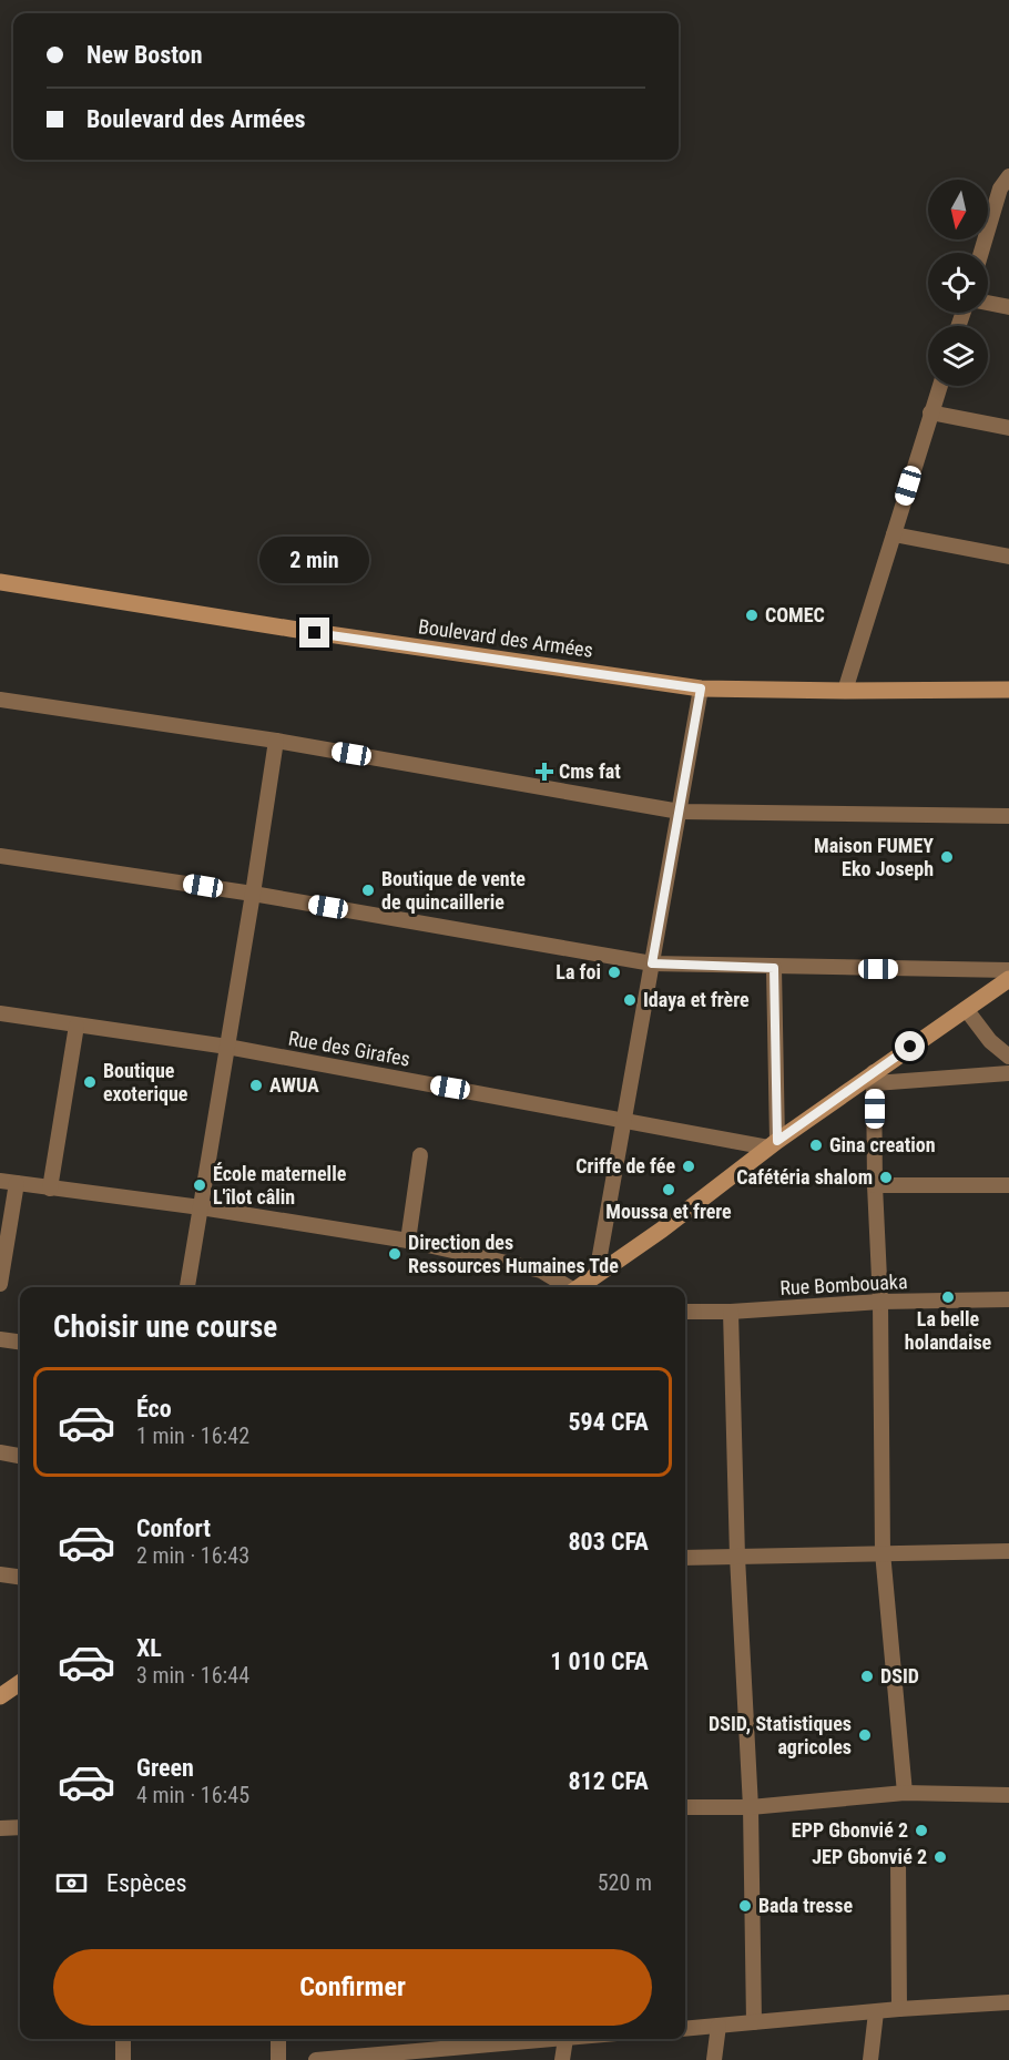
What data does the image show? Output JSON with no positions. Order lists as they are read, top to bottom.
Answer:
{
  "streets": {
    "street": ["Boulevard des Armées", "Rue des Girafes", "Rue Bombouaka"]
  },
  "places": {
    "other": [
      "COMEC",
      "Maison FUMEY Eko Joseph",
      "Boutique de vente de quincaillerie",
      "La foi",
      "Idaya et frère",
      "Boutique exoterique",
      "AWUA",
      "Gina creation",
      "Criffe de fée",
      "Cafétéria shalom",
      "École maternelle L'îlot câlin",
      "Moussa et frere",
      "Direction des Ressources Humaines Tde",
      "La belle holandaise",
      "DSID",
      "DSID, Statistiques agricoles",
      "EPP Gbonvié 2",
      "JEP Gbonvié 2",
      "Bada tresse"
    ],
    "health": ["Cms fat"]
  },
  "north": "bottom",
  "page": {
    "banner": ["New Boston", "Boulevard des Armées"],
    "bubble": "2 min",
    "heading": "Choisir une course",
    "list": [
      {
        "name": "Éco",
        "note": "1 min · 16:42",
        "value": "594 CFA"
      },
      {
        "name": "Confort",
        "note": "2 min · 16:43",
        "value": "803 CFA"
      },
      {
        "name": "XL",
        "note": "3 min · 16:44",
        "value": "1 010 CFA"
      },
      {
        "name": "Green",
        "note": "4 min · 16:45",
        "value": "812 CFA"
      }
    ],
    "pay": ["Espèces", "520 m"],
    "buttons": "Confirmer"
  }
}
